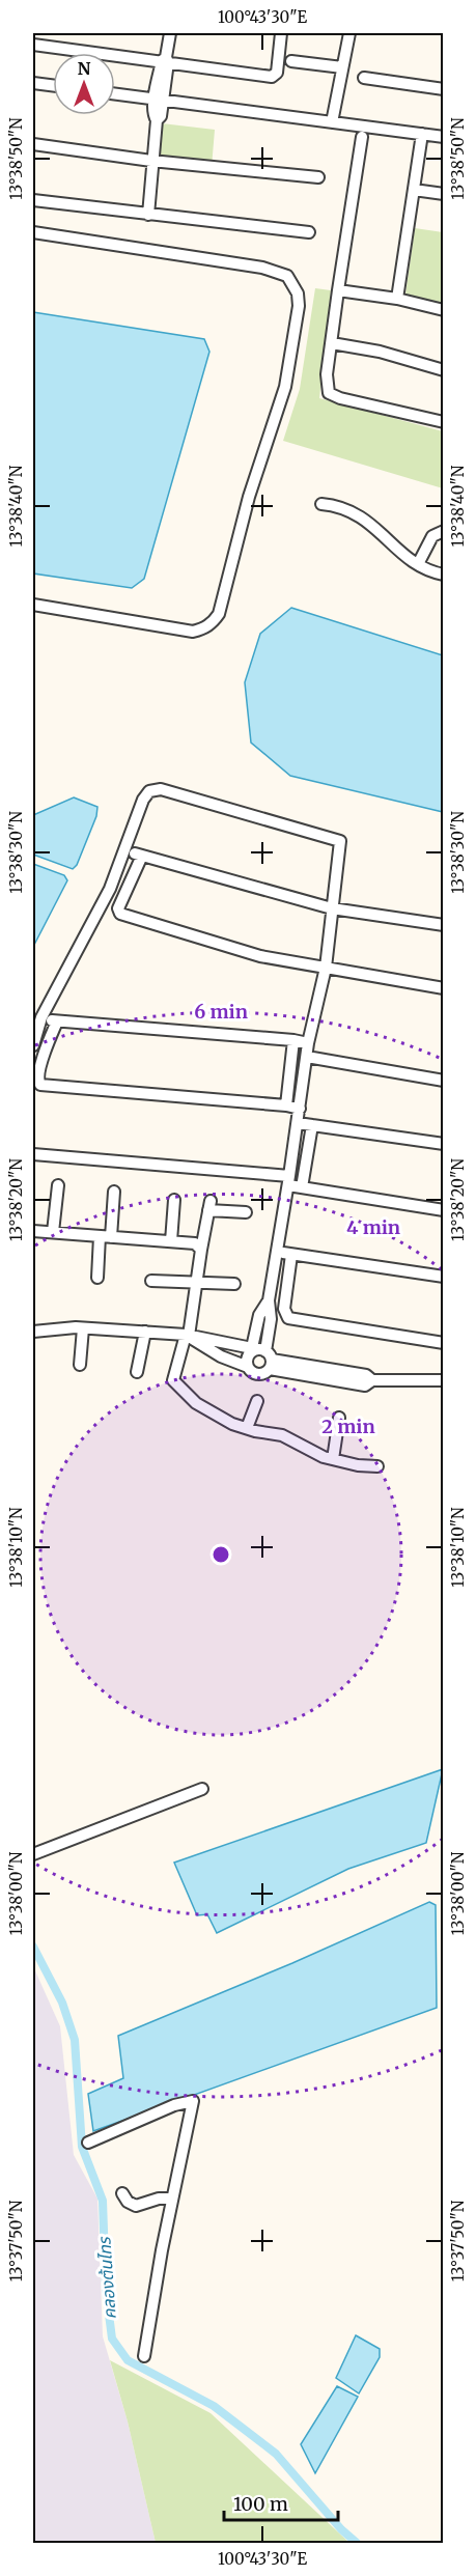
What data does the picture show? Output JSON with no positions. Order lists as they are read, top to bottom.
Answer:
{
  "water": ["คลองต้นไทร"],
  "scale_bar": "100 m",
  "north": "top",
  "coordinates": [
    "100°43'30\"E",
    "13°38'50\"N",
    "13°38'40\"N",
    "13°38'30\"N",
    "13°38'20\"N",
    "13°38'10\"N",
    "13°38'00\"N",
    "13°37'50\"N"
  ],
  "rings": ["6 min", "4 min", "2 min"]
}
